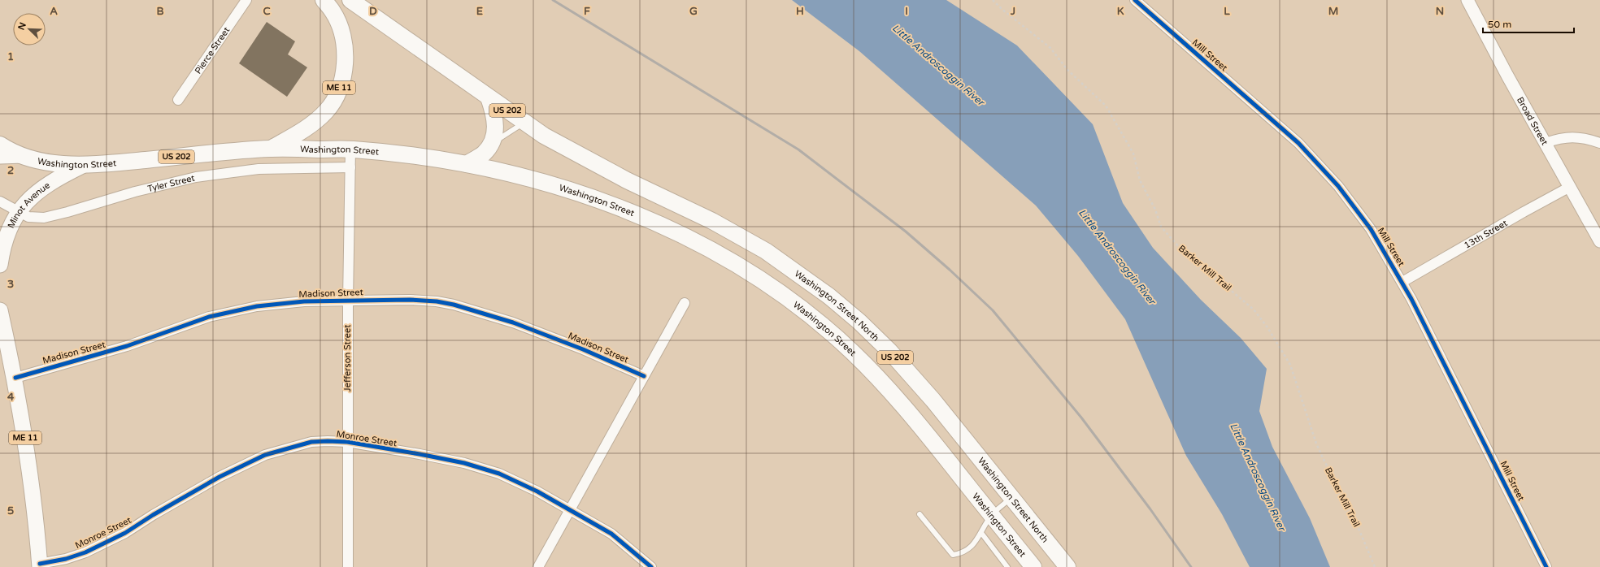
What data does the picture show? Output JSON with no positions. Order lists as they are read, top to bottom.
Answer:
{
  "streets": {
    "highway": [
      "ME 11",
      "US 202",
      "Washington Street",
      "Washington Street North"
    ],
    "main road": ["Minot Avenue"],
    "street": [
      "Pierce Street",
      "Mill Street",
      "Broad Street",
      "Tyler Street",
      "13th Street",
      "Madison Street",
      "Jefferson Street",
      "Monroe Street"
    ],
    "path": ["Barker Mill Trail"]
  },
  "crossings": [
    ["Mill Street", "13th Street"],
    ["ME 11", "Washington Street"],
    ["ME 11", "Madison Street"],
    ["ME 11", "Monroe Street"],
    ["US 202", "Washington Street North"],
    ["Broad Street", "13th Street"],
    ["Washington Street", "Minot Avenue"],
    ["Washington Street", "Jefferson Street"],
    ["Tyler Street", "Minot Avenue"],
    ["Tyler Street", "Jefferson Street"],
    ["Madison Street", "Jefferson Street"],
    ["Jefferson Street", "Monroe Street"]
  ],
  "water": ["Little Androscoggin River"],
  "scale_bar": "50 m",
  "north": "top left",
  "grid": {
    "columns": [
      "A",
      "B",
      "C",
      "D",
      "E",
      "F",
      "G",
      "H",
      "I",
      "J",
      "K",
      "L",
      "M",
      "N"
    ],
    "rows": [
      "1",
      "2",
      "3",
      "4",
      "5"
    ]
  }
}
